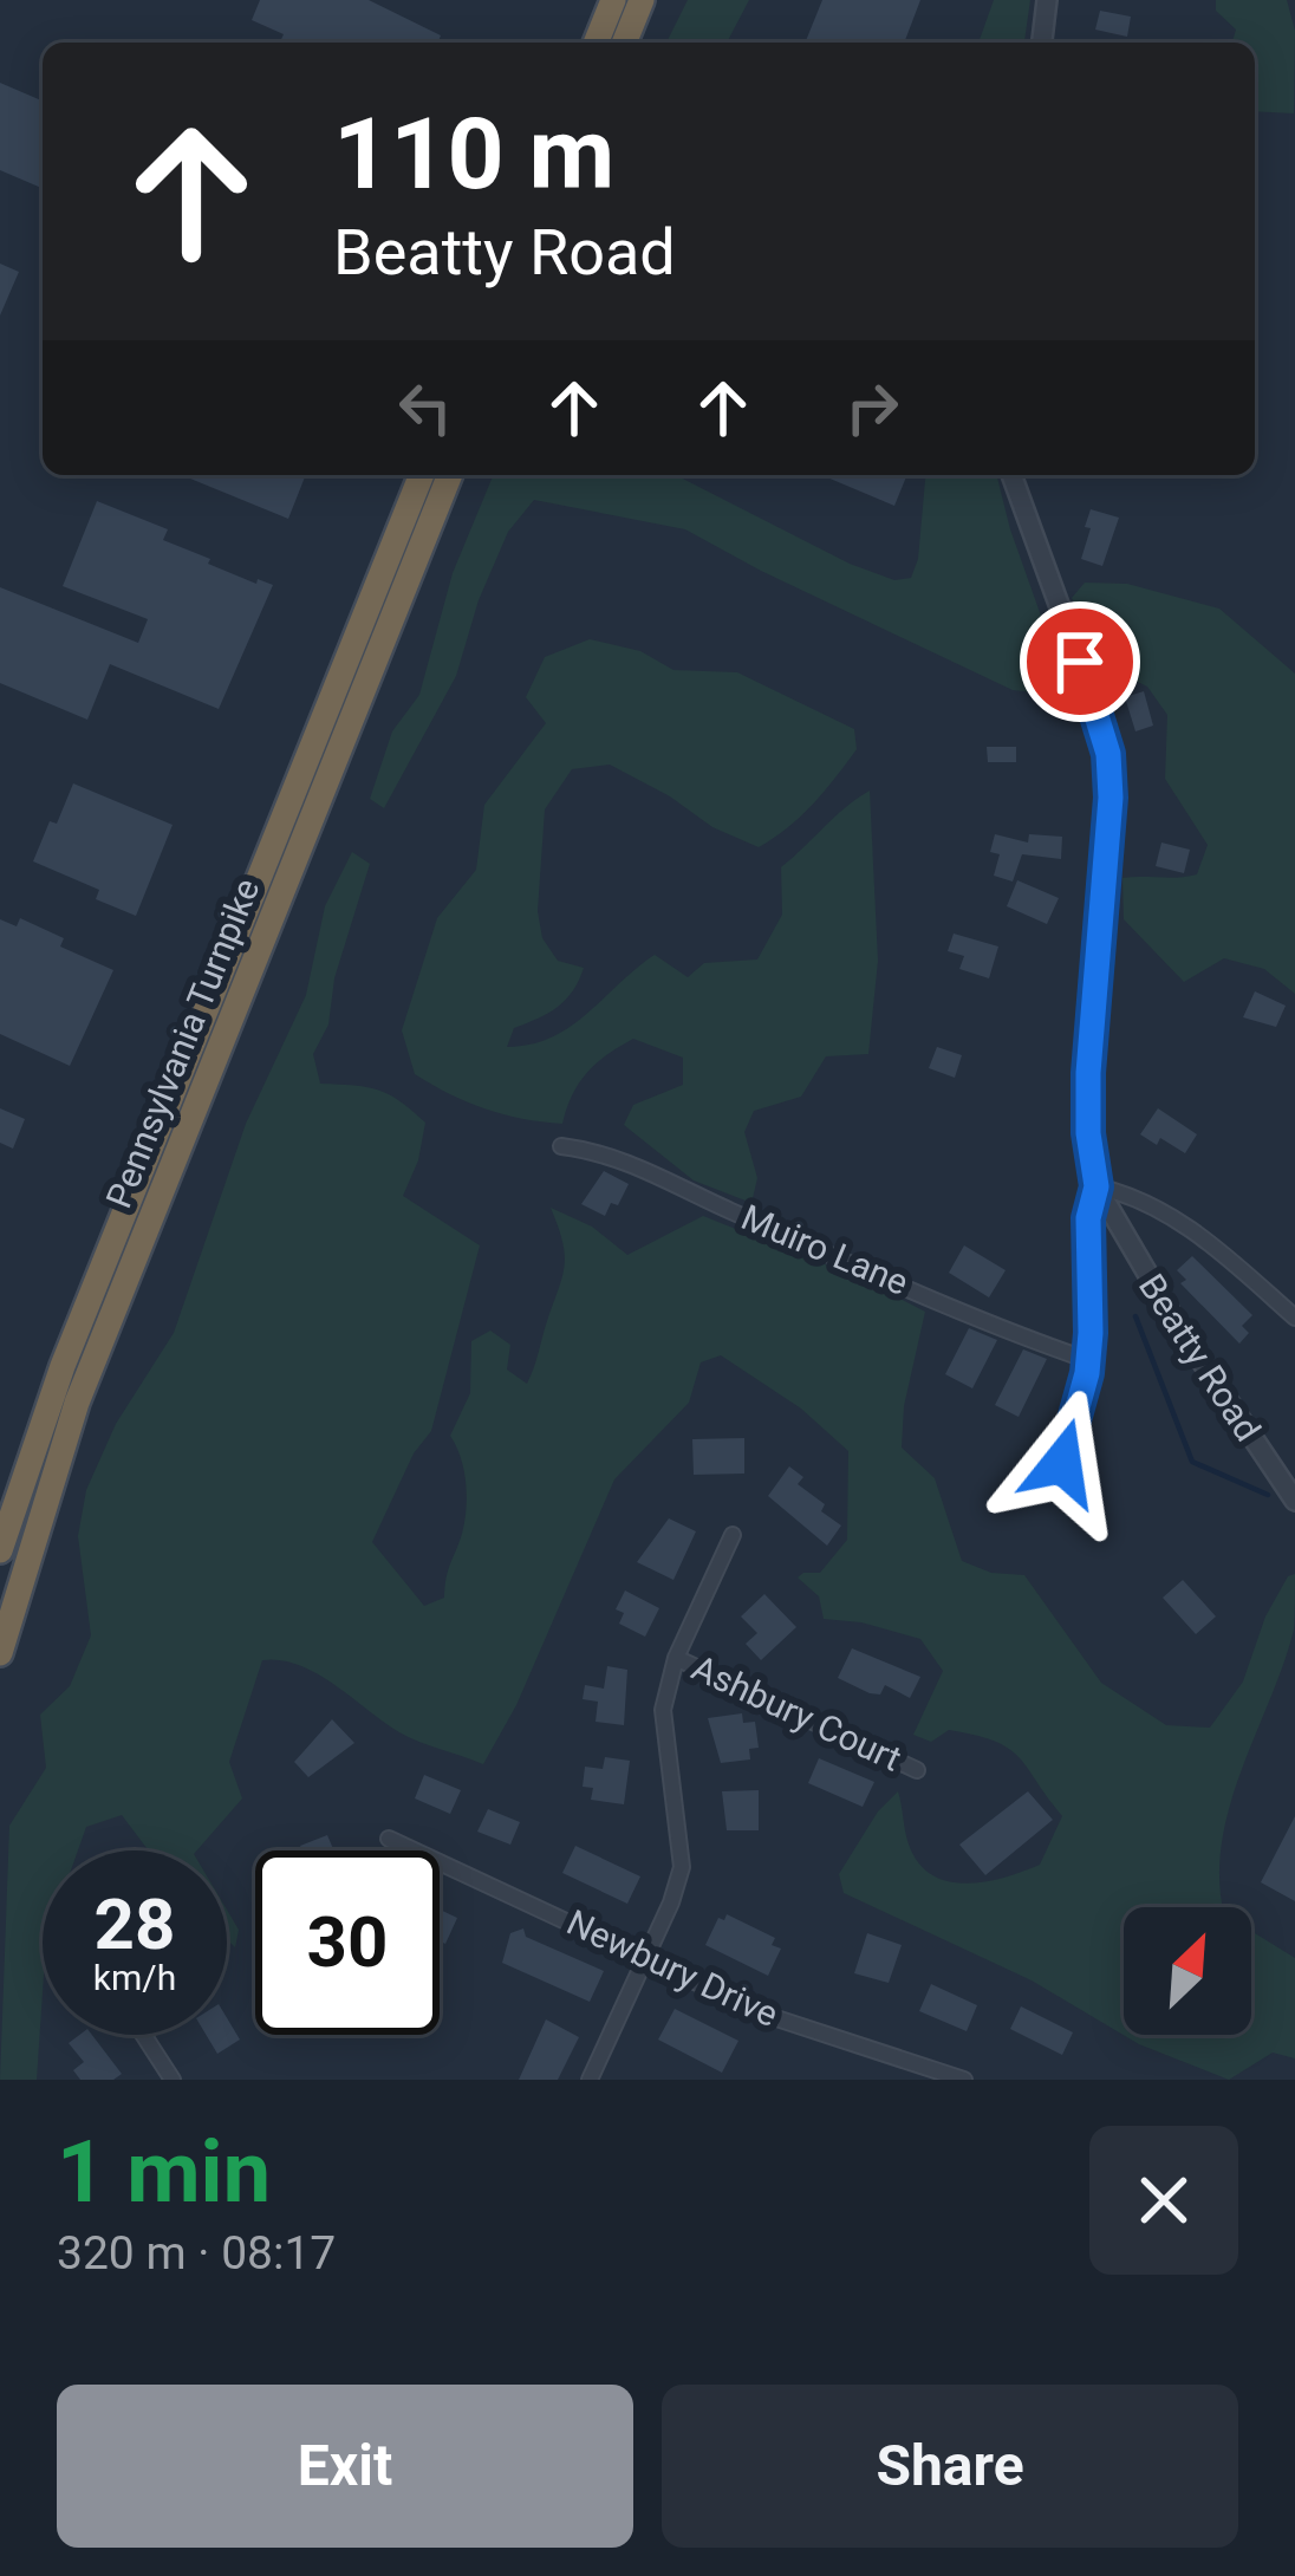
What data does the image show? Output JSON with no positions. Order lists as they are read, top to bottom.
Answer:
{
  "streets": {
    "highway": ["Pennsylvania Turnpike"],
    "street": [
      "Muiro Lane",
      "Beatty Road",
      "Ashbury Court",
      "Newbury Drive"
    ]
  },
  "north": "top right",
  "page": {
    "turn": ["110 m", "Beatty Road"],
    "speed": "28 km/h",
    "limit": "30",
    "heading": ["1 min", "320 m · 08:17"],
    "buttons": ["Exit", "Share"]
  }
}
